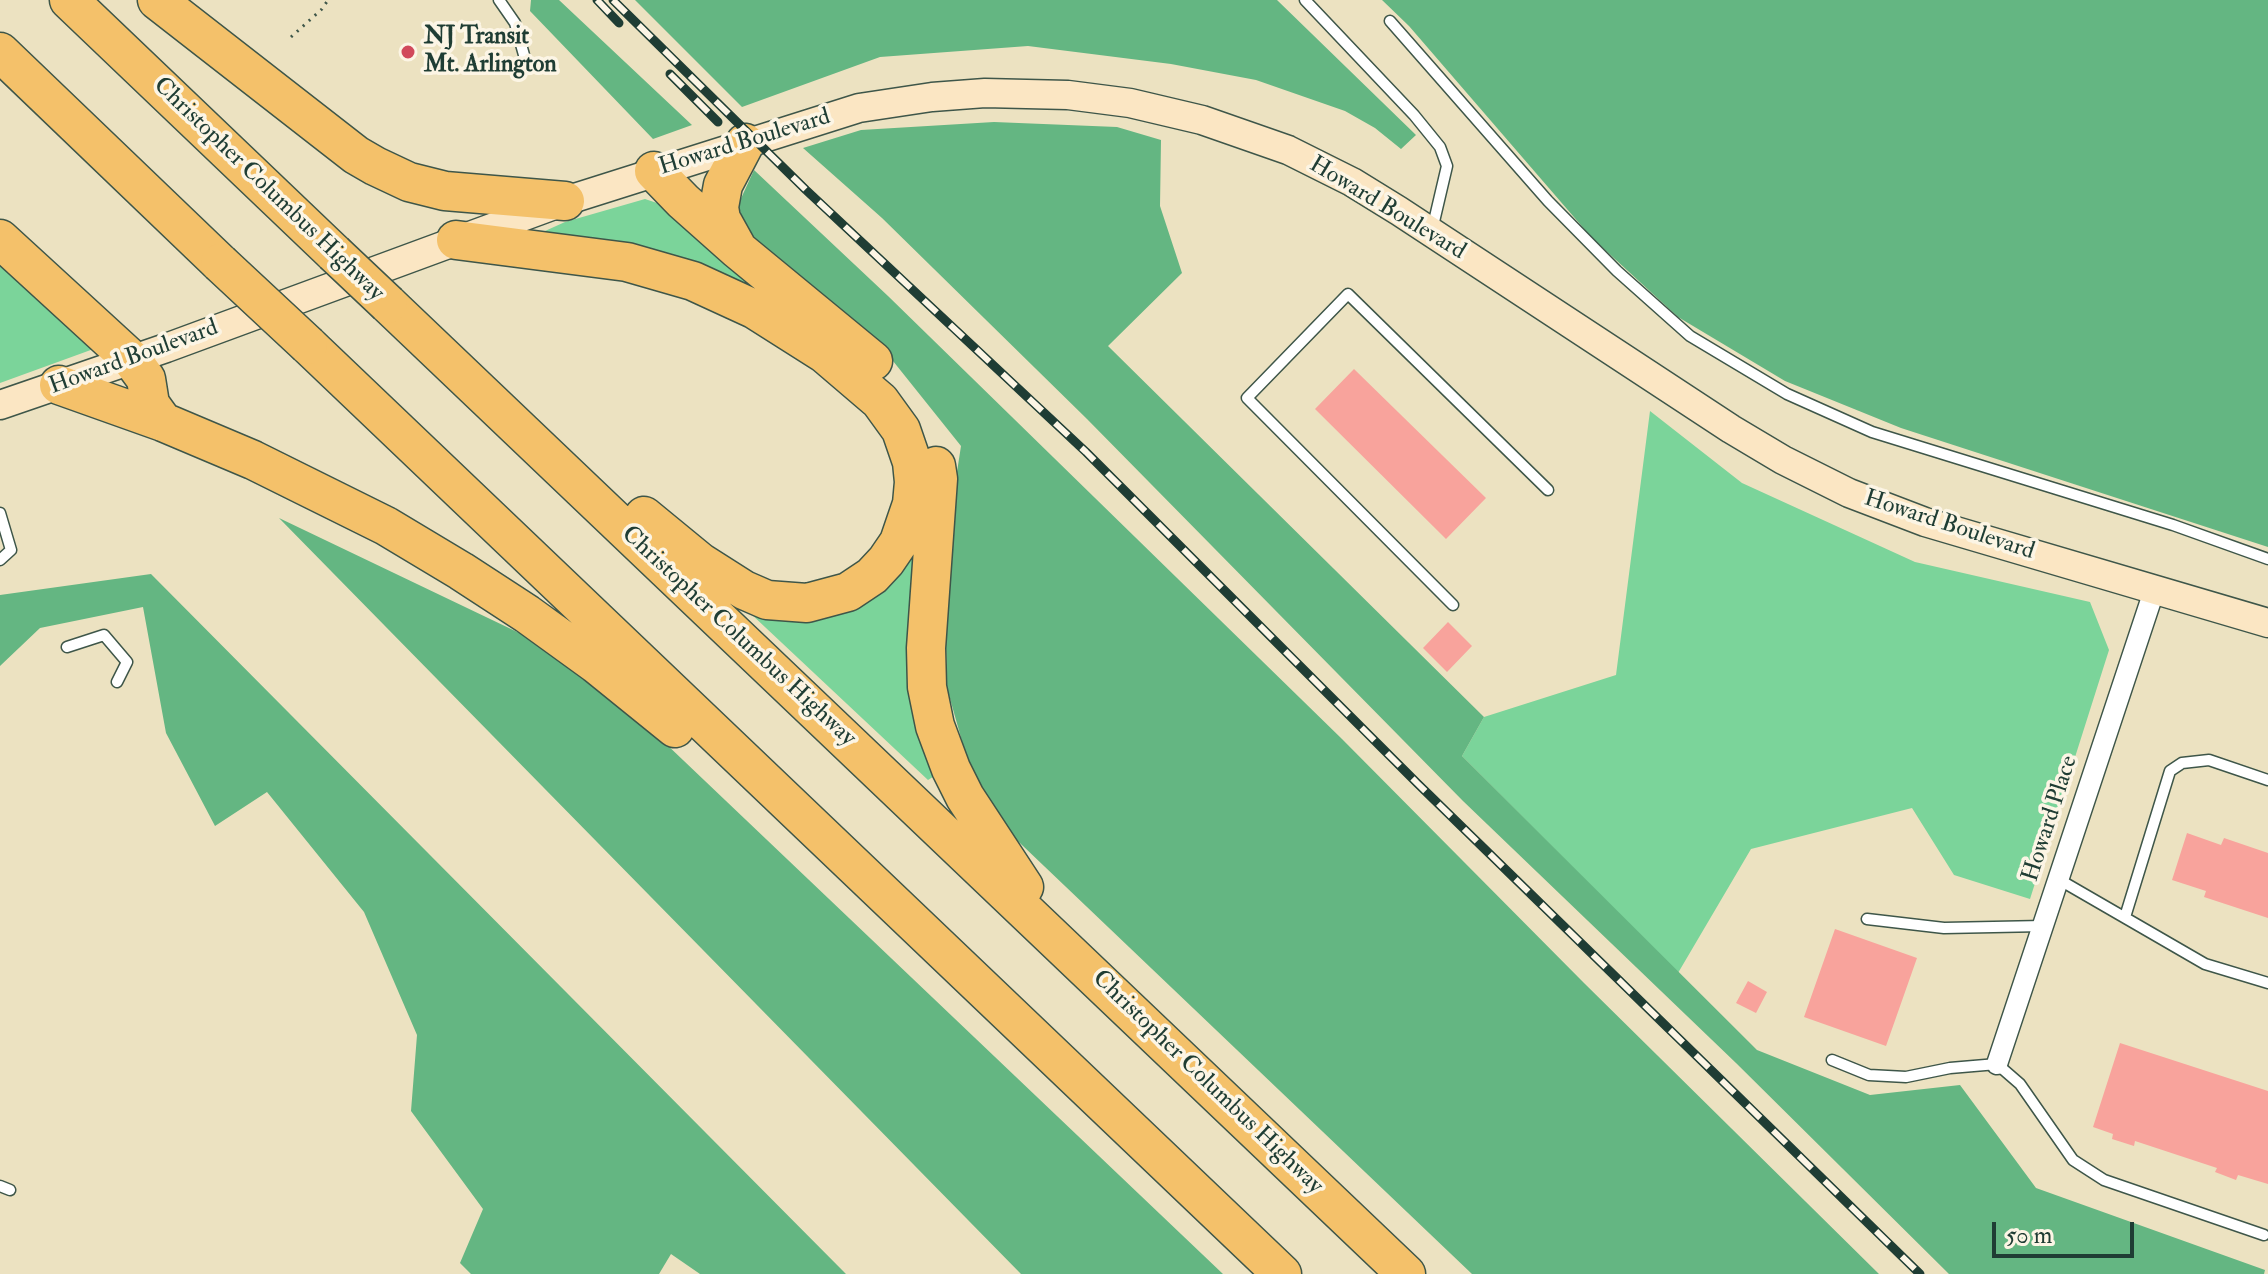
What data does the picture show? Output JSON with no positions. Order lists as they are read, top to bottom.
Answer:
{
  "streets": {
    "highway": ["Christopher Columbus Highway"],
    "main road": ["Howard Boulevard"],
    "street": ["Howard Place"]
  },
  "crossings": [
    ["Howard Boulevard", "Howard Place"]
  ],
  "places": ["NJ Transit Mt. Arlington"],
  "scale_bar": "50 m"
}
